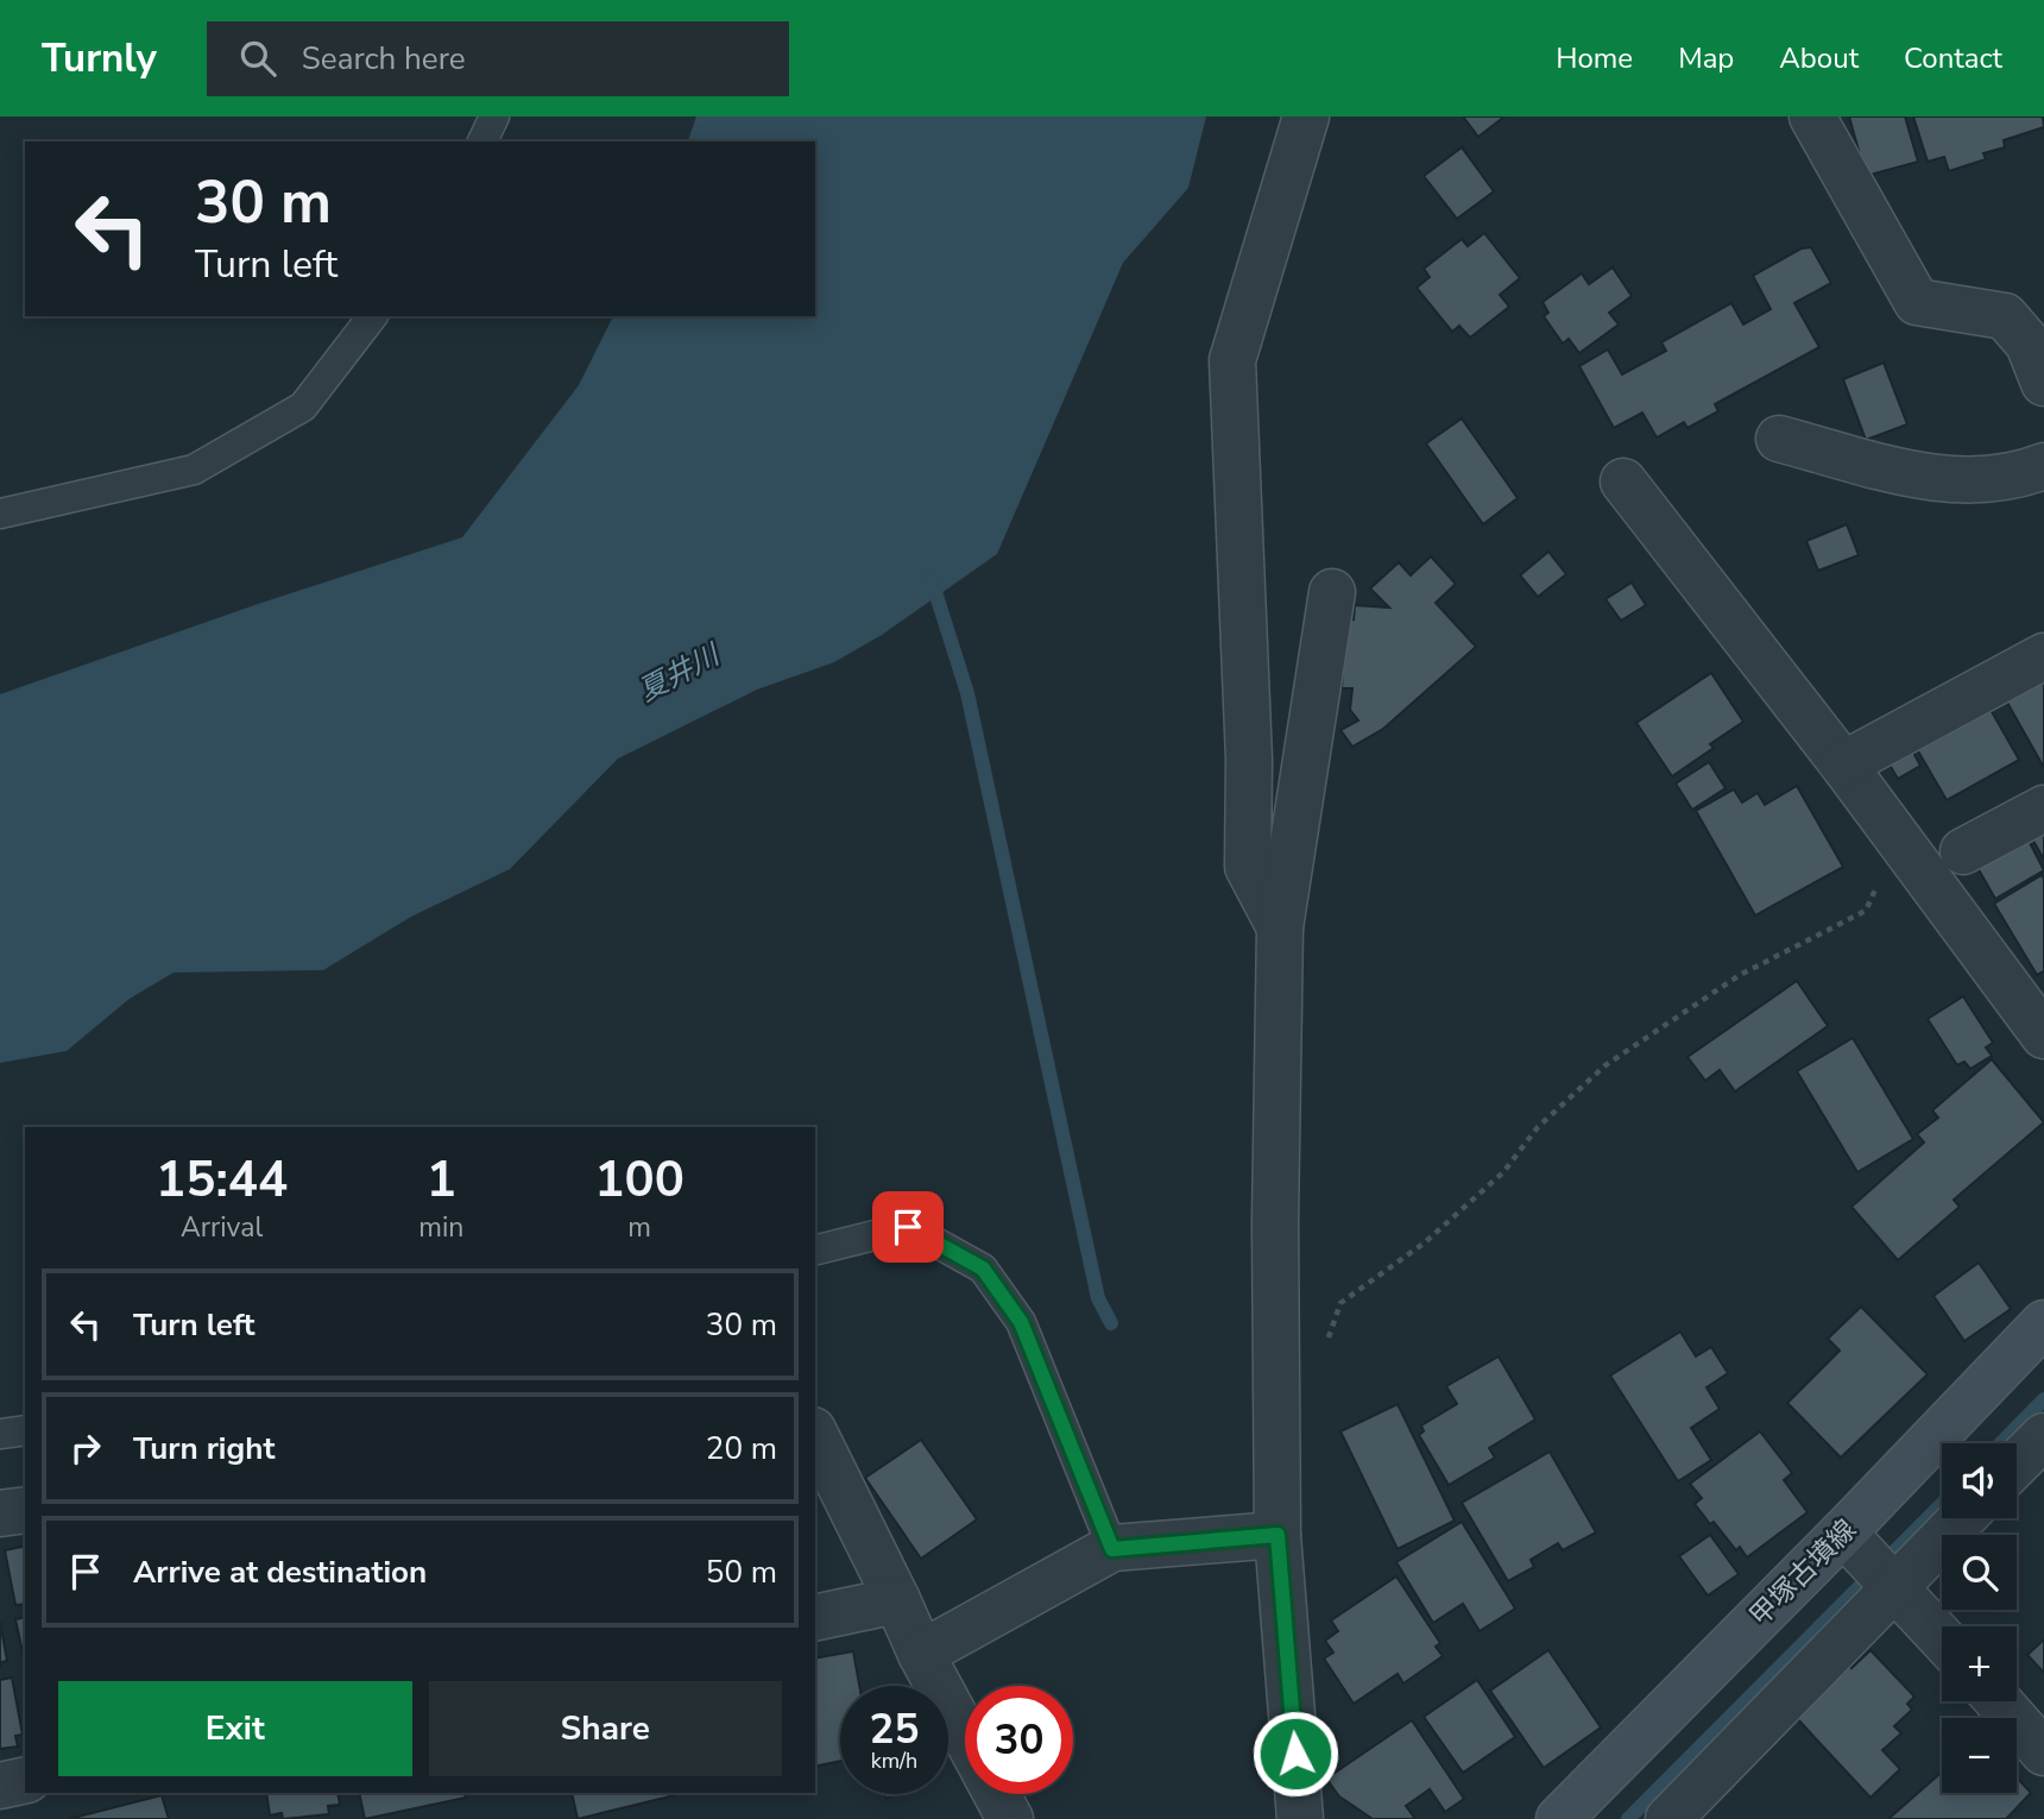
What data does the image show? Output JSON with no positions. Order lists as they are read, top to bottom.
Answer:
{
  "streets": {
    "main road": ["甲塚古墳線"]
  },
  "water": ["夏井川"],
  "page": {
    "header": "Turnly",
    "search": "Search here",
    "nav": [
      "Home",
      "Map",
      "About",
      "Contact"
    ],
    "turn": ["30 m", "Turn left"],
    "eta": [
      "15:44",
      "Arrival",
      "1",
      "min",
      "100",
      "m"
    ],
    "list": [
      {
        "name": "Turn left",
        "value": "30 m"
      },
      {
        "name": "Turn right",
        "value": "20 m"
      },
      {
        "name": "Arrive at destination",
        "value": "50 m"
      }
    ],
    "map_buttons": ["+", "−"],
    "buttons": ["Exit", "Share"],
    "speed": "25 km/h",
    "limit": "30"
  }
}
